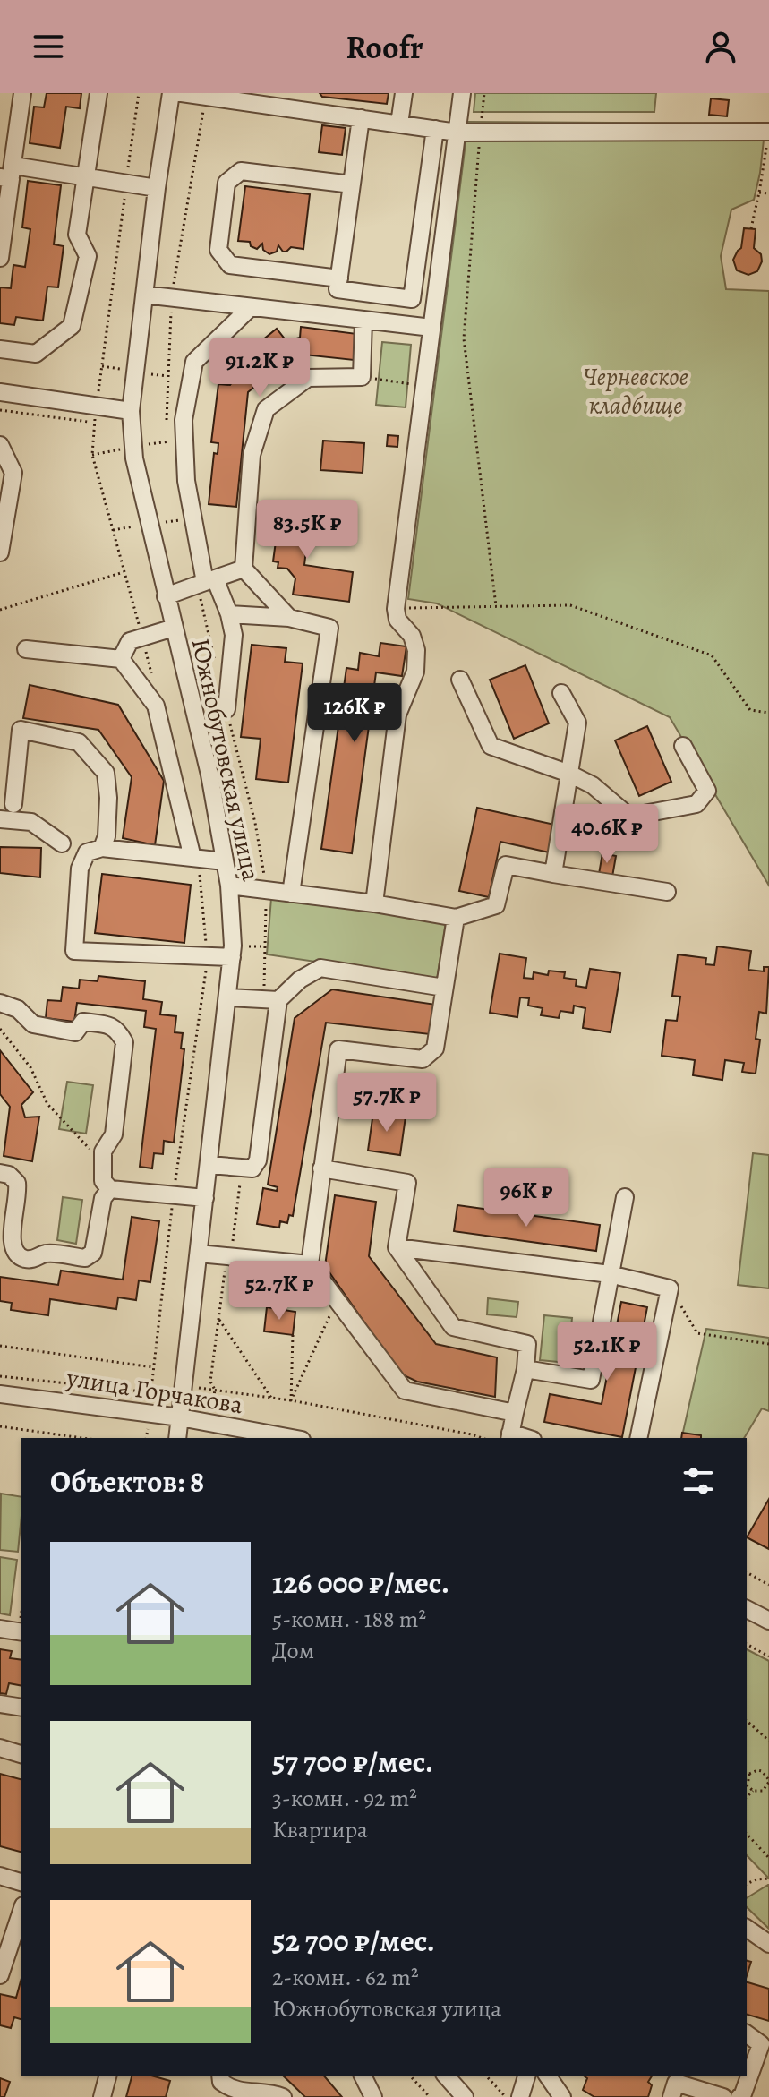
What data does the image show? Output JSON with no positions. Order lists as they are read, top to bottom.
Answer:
{
  "streets": {
    "street": ["Южнобутовская улица", "улица Горчакова"]
  },
  "crossings": [
    ["Южнобутовская улица", "улица Горчакова"]
  ],
  "parks": ["Черневское кладбище"],
  "page": {
    "header": "Roofr",
    "price": [
      "91.2K ₽",
      "83.5K ₽",
      "126K ₽",
      "40.6K ₽",
      "57.7K ₽",
      "96K ₽",
      "52.7K ₽",
      "52.1K ₽"
    ],
    "heading": "Объектов: 8",
    "list": [
      {
        "name": "126 000 ₽/мес.",
        "note": "5-комн. · 188 m² · Дом"
      },
      {
        "name": "57 700 ₽/мес.",
        "note": "3-комн. · 92 m² · Квартира"
      },
      {
        "name": "52 700 ₽/мес.",
        "note": "2-комн. · 62 m² · Южнобутовская улица"
      }
    ]
  }
}
